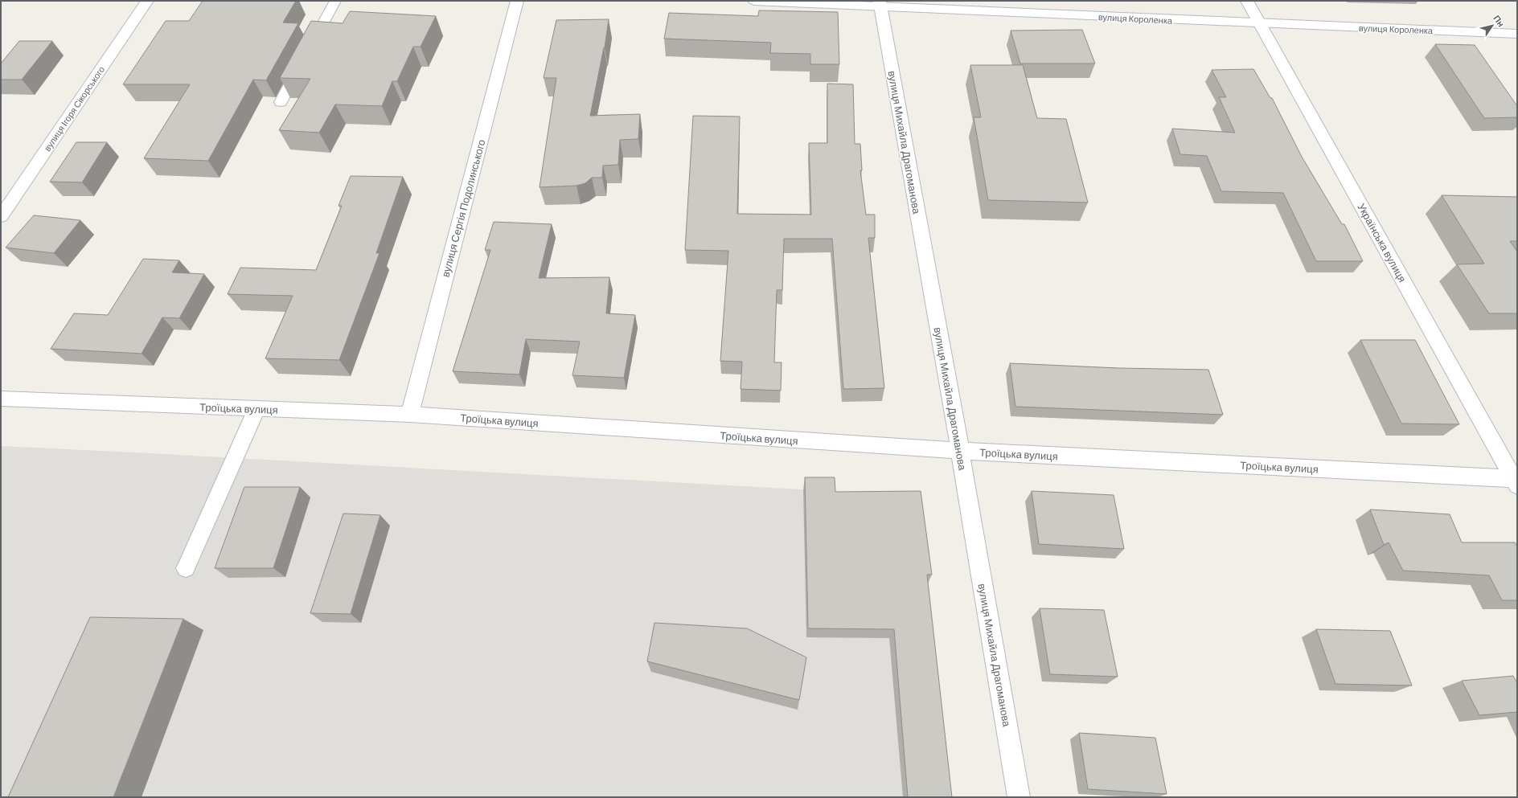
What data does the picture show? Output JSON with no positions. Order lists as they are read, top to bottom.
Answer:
{
  "streets": {
    "street": [
      "вулиця Короленка",
      "вулиця Ігоря Сікорського",
      "вулиця Михайла Драгоманова",
      "вулиця Сергія Подолинського",
      "Українська вулиця",
      "Троїцька вулиця"
    ]
  },
  "crossings": [
    ["вулиця Короленка", "вулиця Михайла Драгоманова"],
    ["вулиця Короленка", "Українська вулиця"],
    ["вулиця Михайла Драгоманова", "Троїцька вулиця"],
    ["вулиця Сергія Подолинського", "Троїцька вулиця"],
    ["Українська вулиця", "Троїцька вулиця"]
  ],
  "north": "top right"
}
